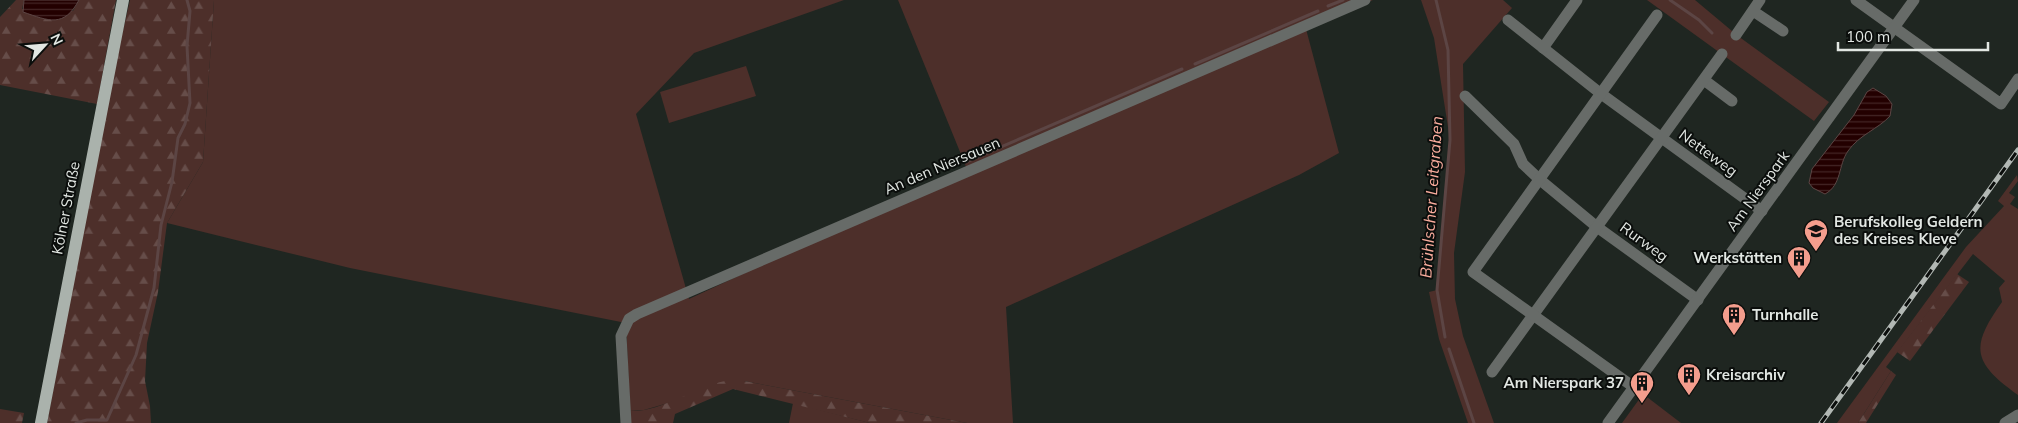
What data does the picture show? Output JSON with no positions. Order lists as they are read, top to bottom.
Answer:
{
  "streets": {
    "main road": ["Kölner Straße"],
    "street": [
      "Netteweg",
      "An den Niersauen",
      "Am Nierspark",
      "Rurweg"
    ]
  },
  "crossings": [
    ["Netteweg", "Am Nierspark"],
    ["Netteweg", "Rurweg"],
    ["Am Nierspark", "Rurweg"]
  ],
  "water": ["Brühlscher Leitgraben"],
  "places": {
    "school or university": ["Berufskolleg Geldern des Kreises Kleve"],
    "building": [
      "Werkstätten",
      "Turnhalle",
      "Kreisarchiv",
      "Am Nierspark 37"
    ]
  },
  "scale_bar": "100 m",
  "north": "top right"
}
